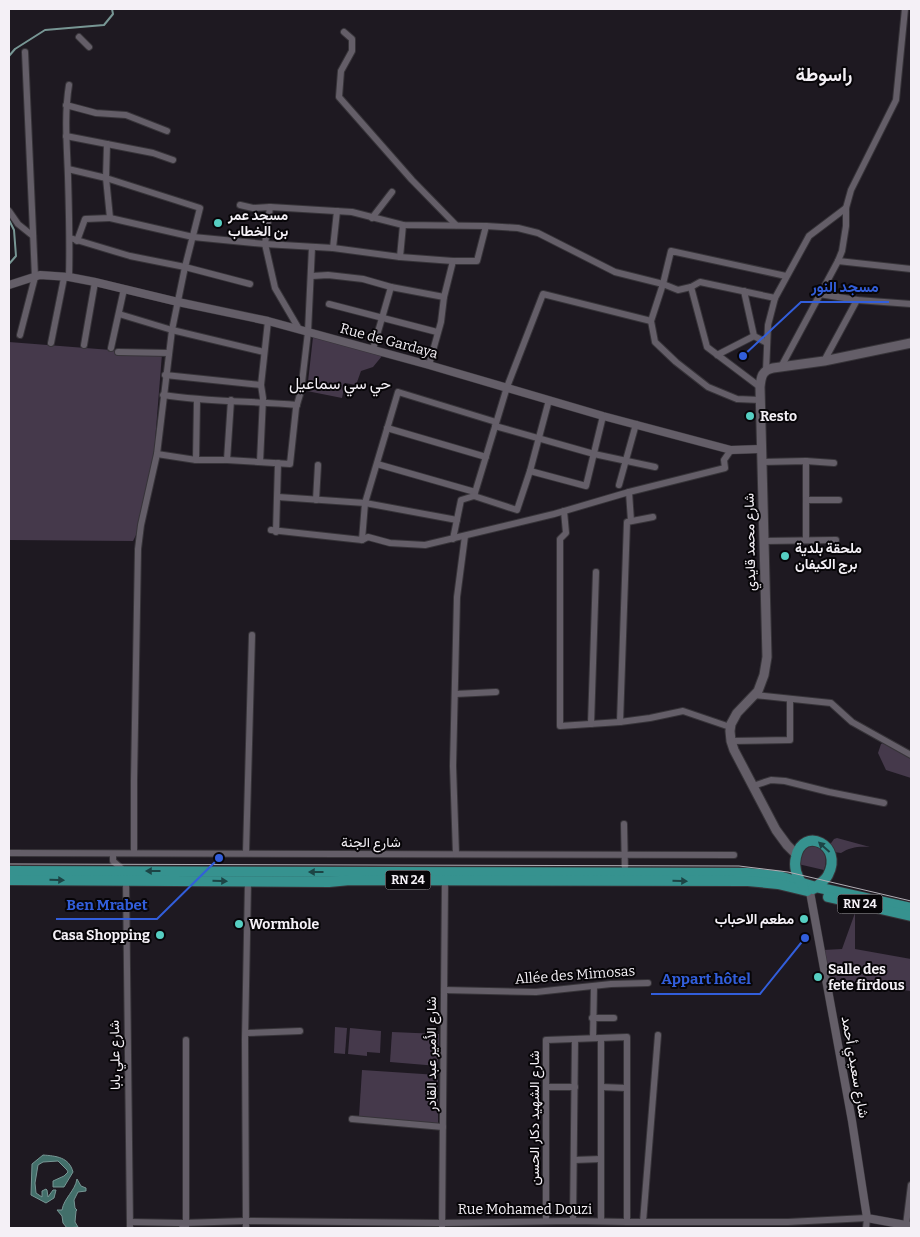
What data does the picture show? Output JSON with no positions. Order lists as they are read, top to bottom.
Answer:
{
  "streets": {
    "main road": ["شارع محمد قايدي", "RN 24"],
    "street": [
      "Rue de Gardaya",
      "شارع الجنة",
      "Allée des Mimosas",
      "شارع الأمير عبد القادر",
      "شارع علي بابا",
      "شارع سعيدي أحمد",
      "شارع الشهيد دكار الحسن",
      "Rue Mohamed Douzi"
    ]
  },
  "crossings": [
    ["Rue de Gardaya", "شارع محمد قايدي"],
    ["RN 24", "شارع الأمير عبد القادر"],
    ["RN 24", "شارع علي بابا"],
    ["RN 24", "شارع سعيدي أحمد"],
    ["Allée des Mimosas", "شارع الأمير عبد القادر"],
    ["شارع الأمير عبد القادر", "Rue Mohamed Douzi"],
    ["شارع علي بابا", "Rue Mohamed Douzi"],
    ["شارع سعيدي أحمد", "Rue Mohamed Douzi"],
    ["شارع الشهيد دكار الحسن", "Rue Mohamed Douzi"]
  ],
  "districts": ["راسوطة", "حي سي سماعيل"],
  "places": [
    "مسجد عمر بن الخطاب",
    "مسجد النور",
    "Resto",
    "ملحقة بلدية برج الكيفان",
    "Ben Mrabet",
    "مطعم الاحباب",
    "Wormhole",
    "Casa Shopping",
    "Appart hôtel",
    "Salle des fete firdous"
  ]
}
